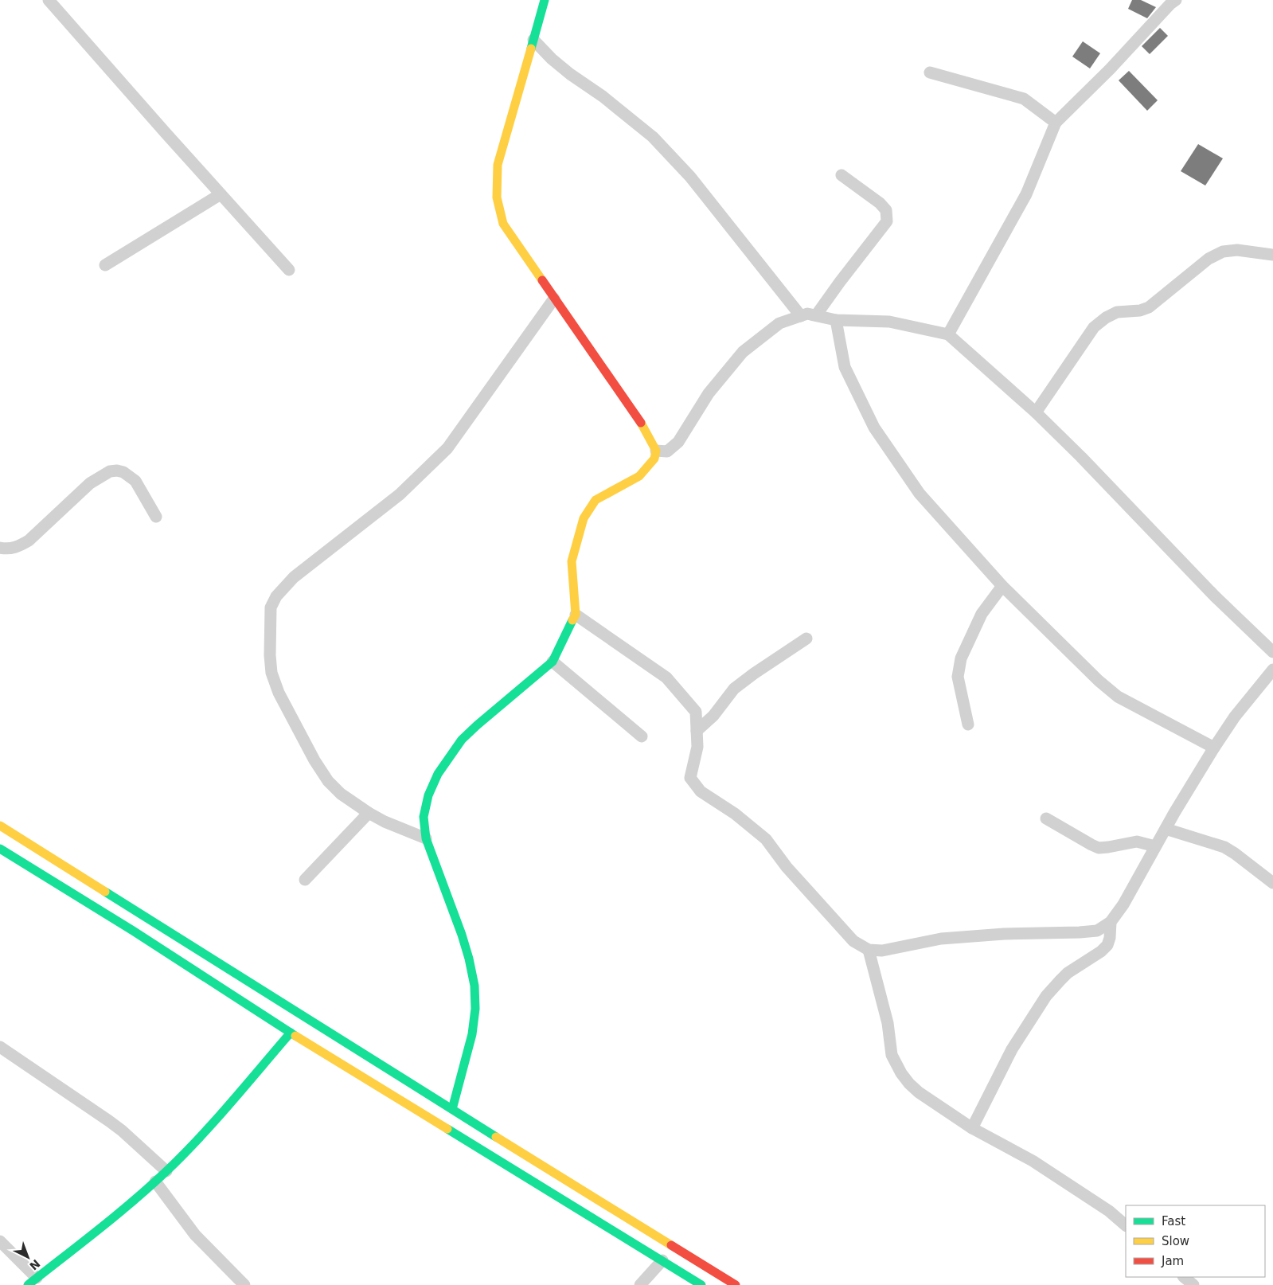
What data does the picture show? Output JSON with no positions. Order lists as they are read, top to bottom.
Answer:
{
  "legend": ["Fast", "Slow", "Jam"],
  "north": "bottom right"
}
